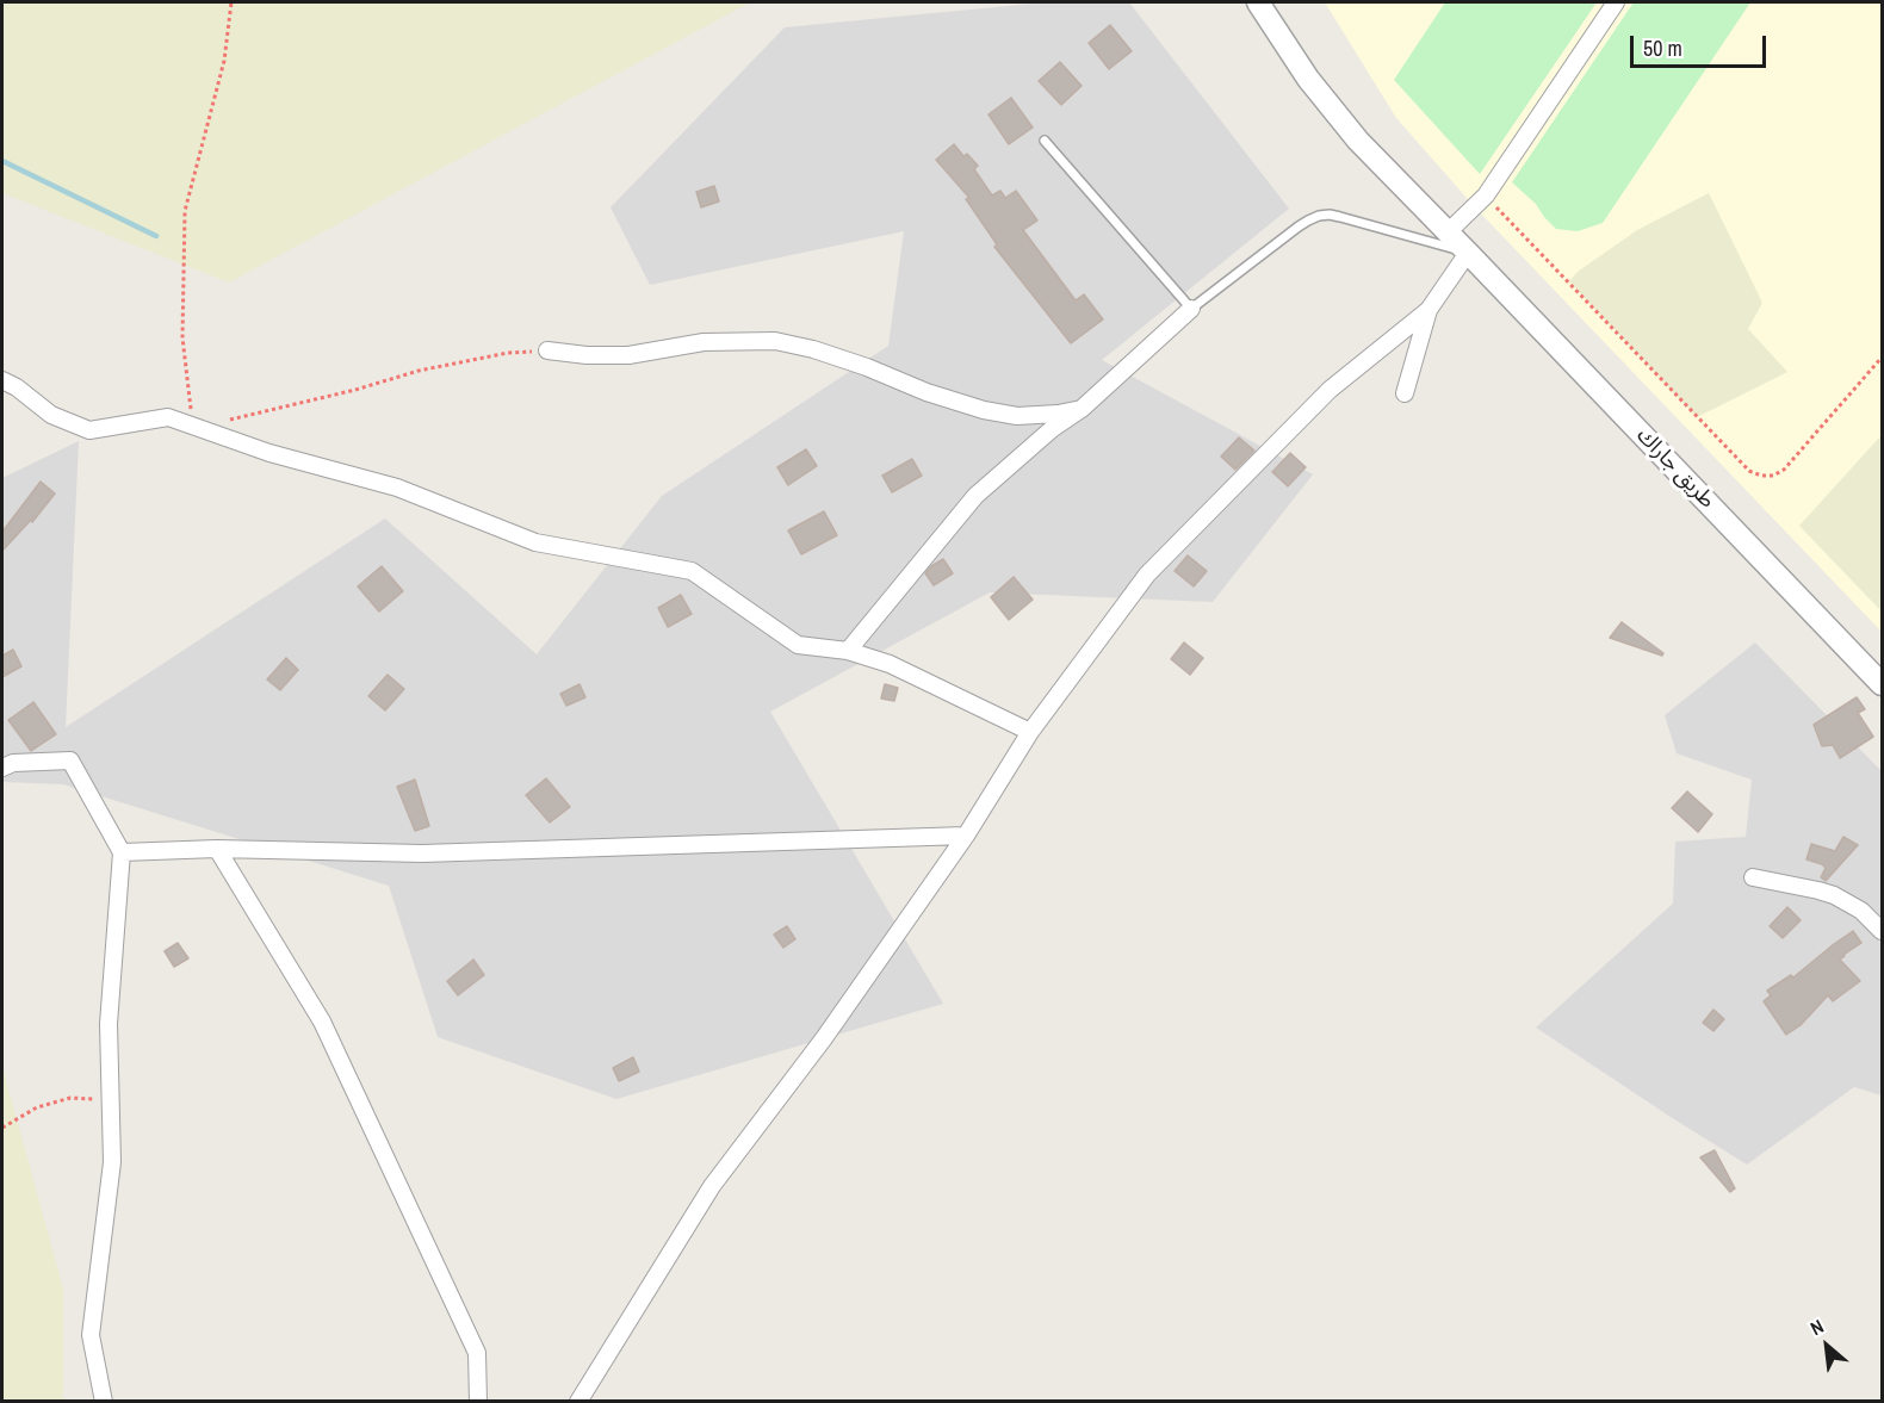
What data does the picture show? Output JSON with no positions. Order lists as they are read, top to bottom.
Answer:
{
  "streets": {
    "street": ["طريق جاراك"]
  },
  "scale_bar": "50 m",
  "north": "top left"
}
